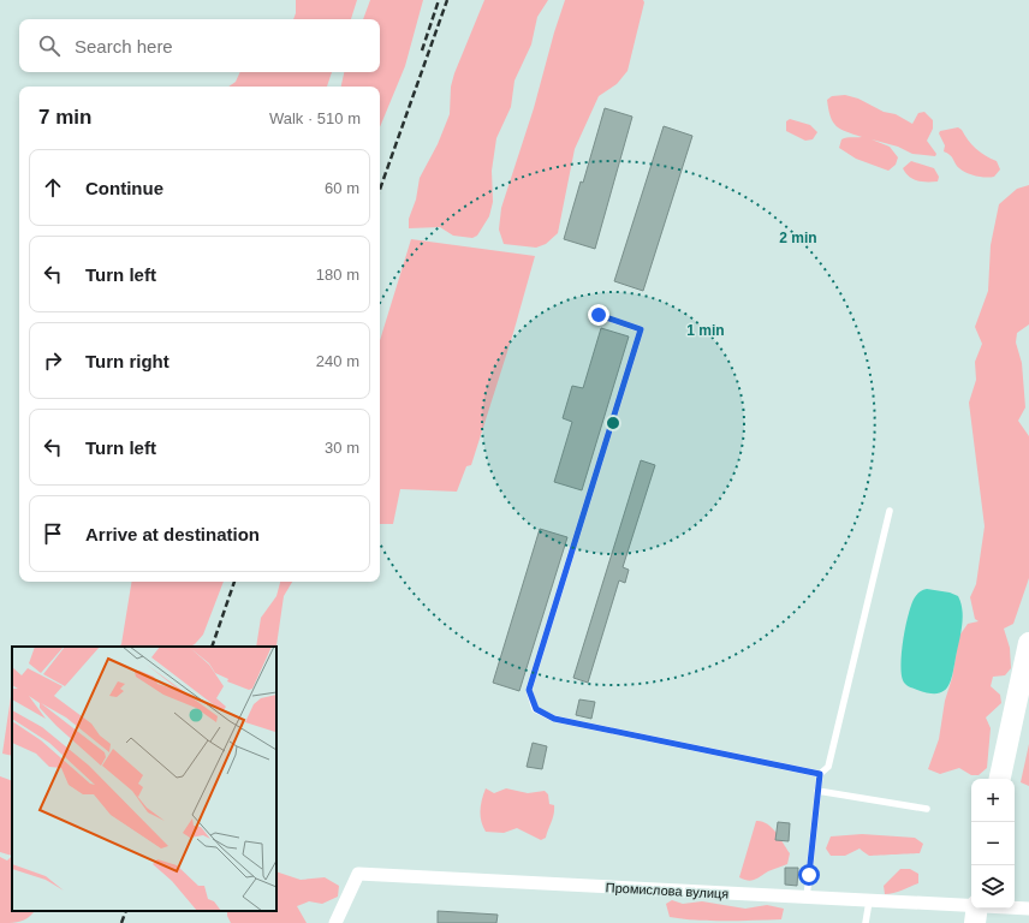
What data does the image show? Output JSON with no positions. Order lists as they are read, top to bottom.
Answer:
{
  "streets": {
    "street": ["Промислова вулиця"]
  },
  "page": {
    "search": "Search here",
    "heading": ["7 min", "Walk · 510 m"],
    "list": [
      ["Continue", "60 m"],
      ["Turn left", "180 m"],
      ["Turn right", "240 m"],
      ["Turn left", "30 m"],
      "Arrive at destination"
    ],
    "map_buttons": ["+", "−"]
  },
  "rings": ["2 min", "1 min"]
}
